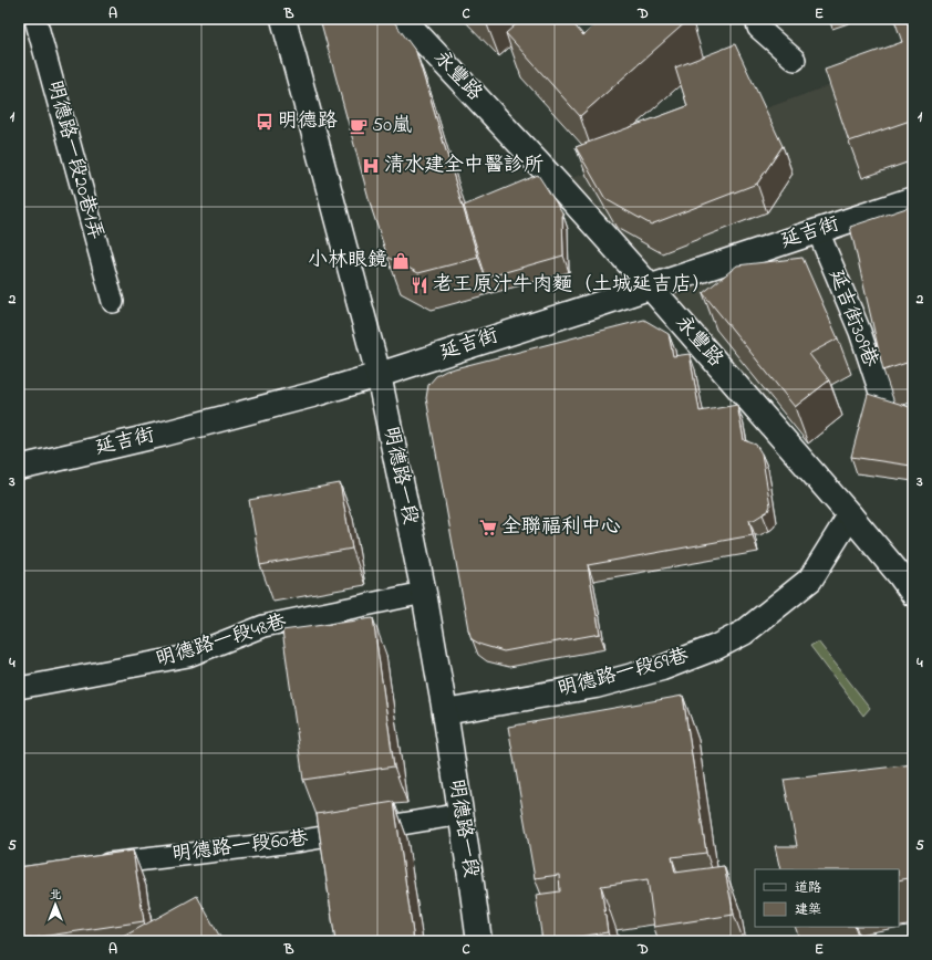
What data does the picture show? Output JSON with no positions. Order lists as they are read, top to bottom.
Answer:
{
  "streets": {
    "street": [
      "永豐路",
      "延吉街",
      "明德路一段",
      "明德路一段69巷"
    ],
    "lane": [
      "明德路一段20巷1弄",
      "延吉街309巷",
      "明德路一段48巷",
      "明德路一段60巷"
    ]
  },
  "crossings": [
    ["永豐路", "延吉街"],
    ["永豐路", "明德路一段69巷"],
    ["延吉街", "延吉街309巷"],
    ["延吉街", "明德路一段"],
    ["明德路一段", "明德路一段48巷"],
    ["明德路一段", "明德路一段69巷"],
    ["明德路一段", "明德路一段60巷"]
  ],
  "places": {
    "bus stop": ["明德路"],
    "cafe": ["50嵐"],
    "hospital": ["清水建全中醫診所"],
    "shop": ["小林眼鏡"],
    "restaurant": ["老王原汁牛肉麵（土城延吉店）"],
    "supermarket": ["全聯福利中心"]
  },
  "legend": ["道路", "建築"],
  "north": "top",
  "grid": {
    "columns": [
      "A",
      "B",
      "C",
      "D",
      "E"
    ],
    "rows": [
      "1",
      "2",
      "3",
      "4",
      "5"
    ]
  }
}
